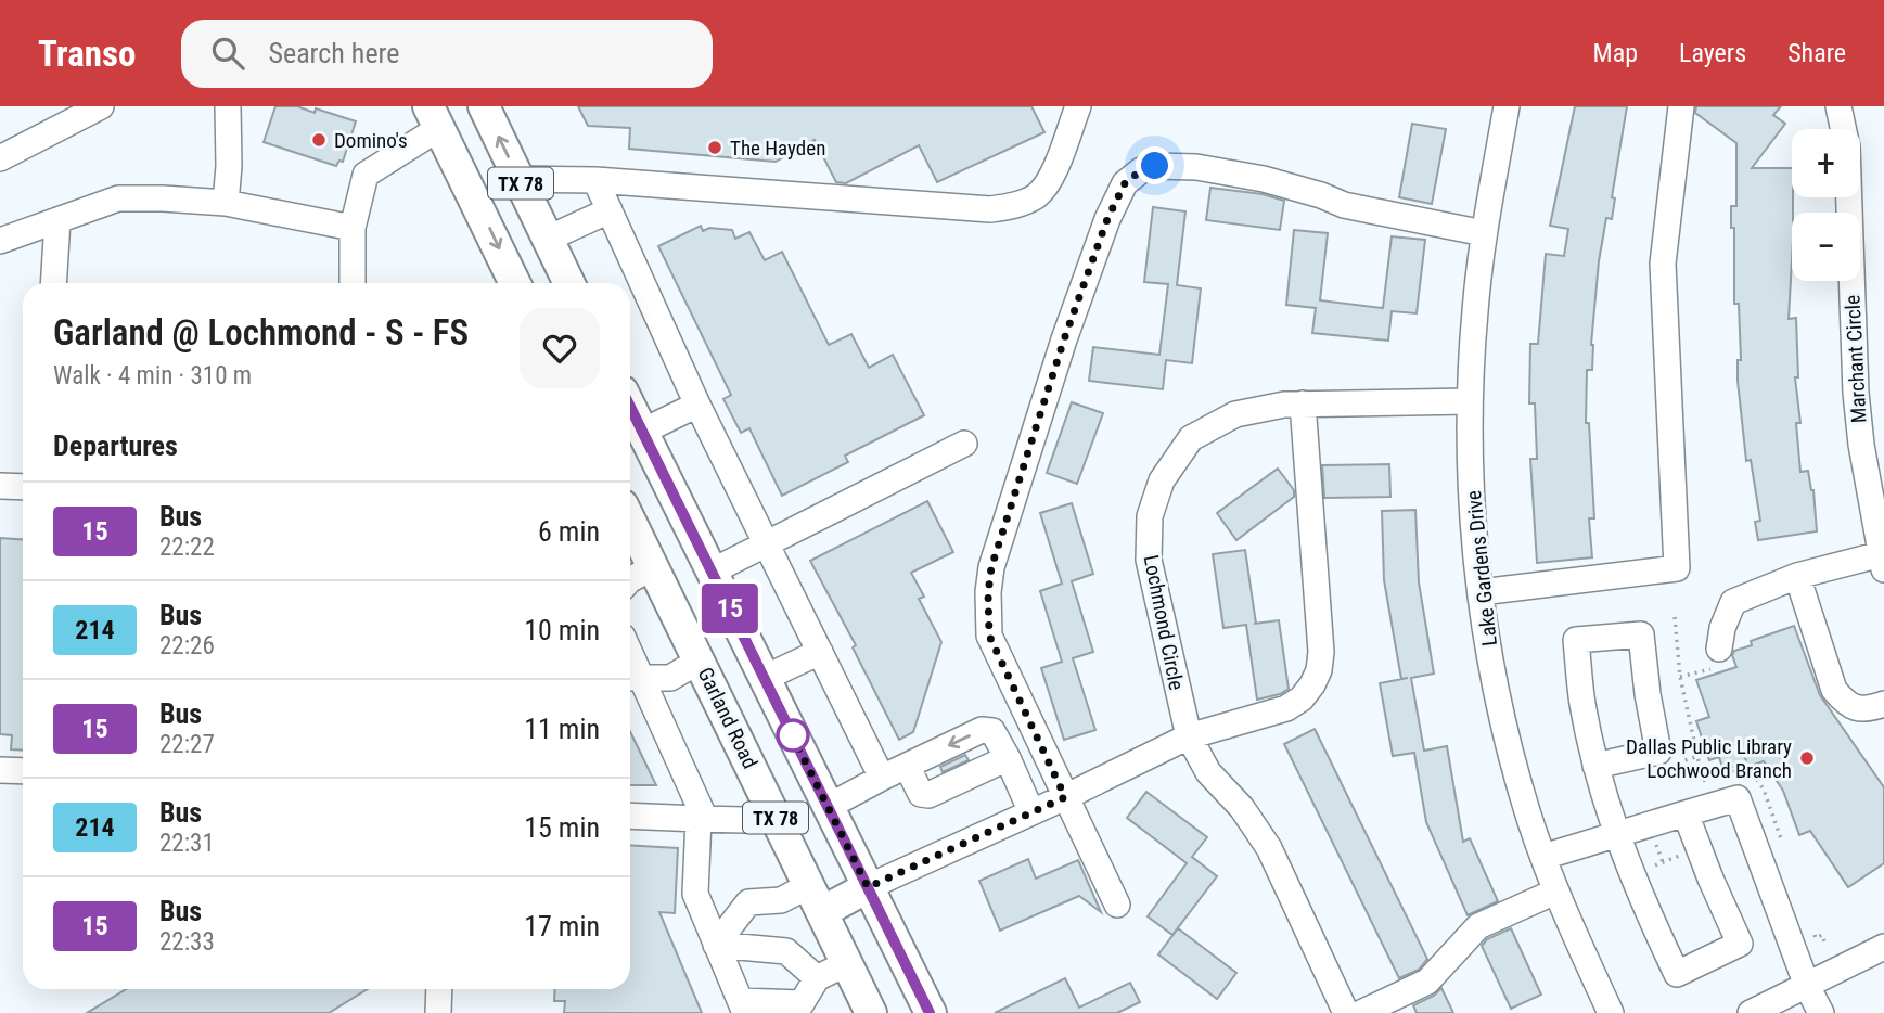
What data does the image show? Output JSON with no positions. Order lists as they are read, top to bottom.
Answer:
{
  "streets": {
    "main road": ["TX 78", "Garland Road"],
    "street": ["Marchant Circle", "Lake Gardens Drive", "Lochmond Circle"]
  },
  "crossings": [
    ["Lake Gardens Drive", "Lochmond Circle"]
  ],
  "places": ["Domino's", "The Hayden", "Dallas Public Library Lochwood Branch"],
  "lines": ["bus line 15"],
  "page": {
    "header": "Transo",
    "search": "Search here",
    "nav": ["Map", "Layers", "Share"],
    "on_map": "15",
    "map_buttons": ["+", "−"],
    "heading": [
      ["Garland @ Lochmond - S - FS", "Walk · 4 min · 310 m"],
      "Departures"
    ],
    "list": [
      {
        "mark": "15",
        "name": "Bus",
        "note": "22:22",
        "value": "6 min"
      },
      {
        "mark": "214",
        "name": "Bus",
        "note": "22:26",
        "value": "10 min"
      },
      {
        "mark": "15",
        "name": "Bus",
        "note": "22:27",
        "value": "11 min"
      },
      {
        "mark": "214",
        "name": "Bus",
        "note": "22:31",
        "value": "15 min"
      },
      {
        "mark": "15",
        "name": "Bus",
        "note": "22:33",
        "value": "17 min"
      }
    ]
  }
}
